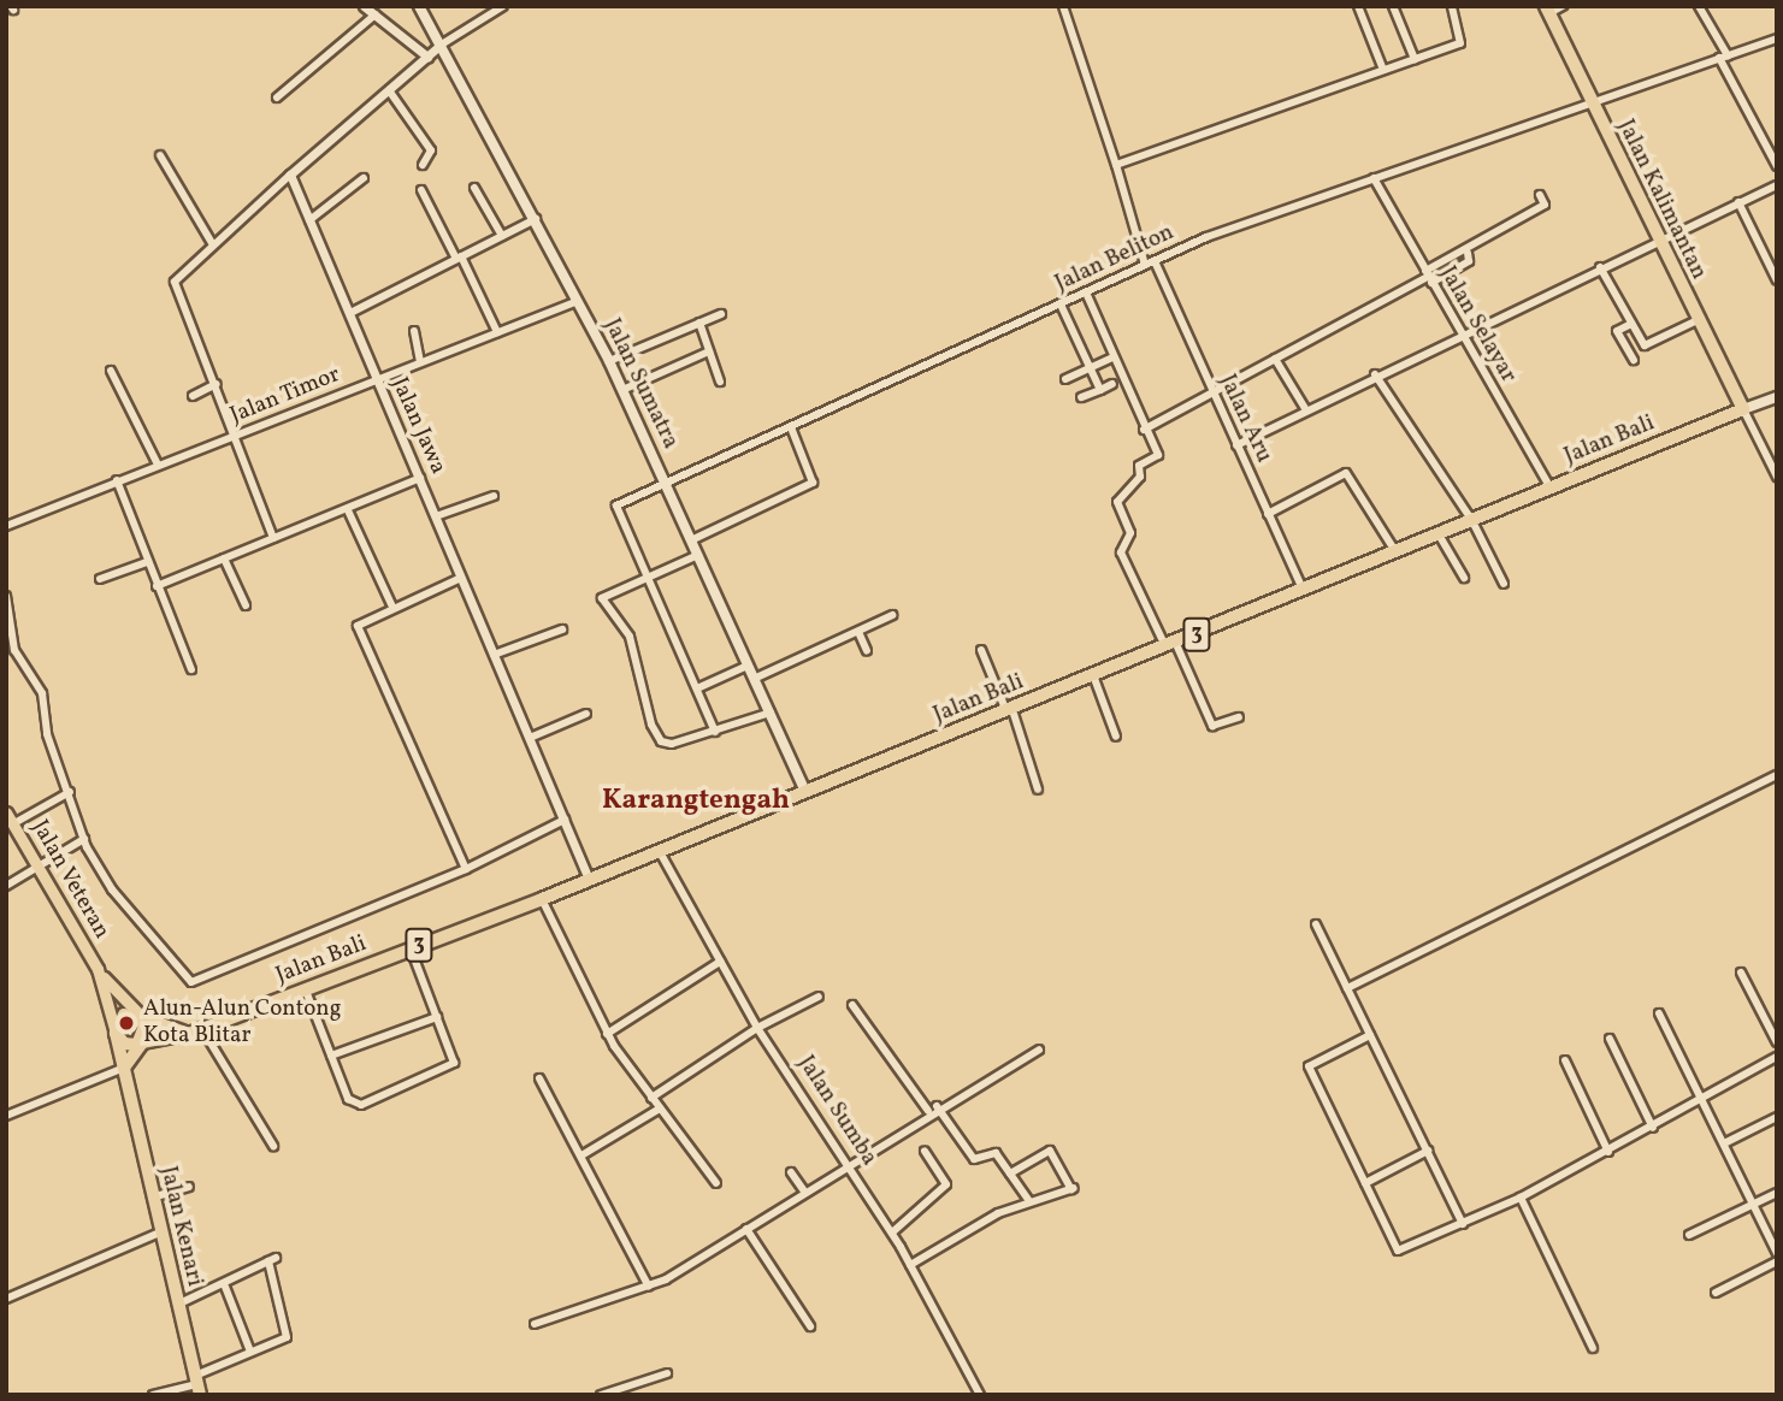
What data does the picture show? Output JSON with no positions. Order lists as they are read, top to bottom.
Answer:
{
  "streets": {
    "highway": [
      "Jalan Kalimantan",
      "Jalan Bali",
      "3",
      "Jalan Kenari"
    ],
    "main road": ["Jalan Sumatra", "Jalan Veteran"],
    "street": [
      "Jalan Beliton",
      "Jalan Selayar",
      "Jalan Timor",
      "Jalan Aru",
      "Jalan Jawa",
      "Jalan Sumba"
    ]
  },
  "crossings": [
    ["Jalan Kalimantan", "Jalan Beliton"],
    ["Jalan Kalimantan", "Jalan Bali"],
    ["Jalan Beliton", "Jalan Selayar"],
    ["Jalan Beliton", "Jalan Sumatra"],
    ["Jalan Beliton", "Jalan Aru"],
    ["Jalan Selayar", "Jalan Bali"],
    ["Jalan Sumatra", "Jalan Timor"],
    ["Jalan Sumatra", "Jalan Bali"],
    ["Jalan Timor", "Jalan Jawa"],
    ["Jalan Aru", "Jalan Bali"],
    ["Jalan Jawa", "Jalan Bali"],
    ["Jalan Bali", "3"],
    ["Jalan Bali", "Jalan Sumba"],
    ["Jalan Veteran", "Jalan Kenari"]
  ],
  "districts": ["Karangtengah"],
  "places": ["Alun-Alun Contong Kota Blitar"]
}
